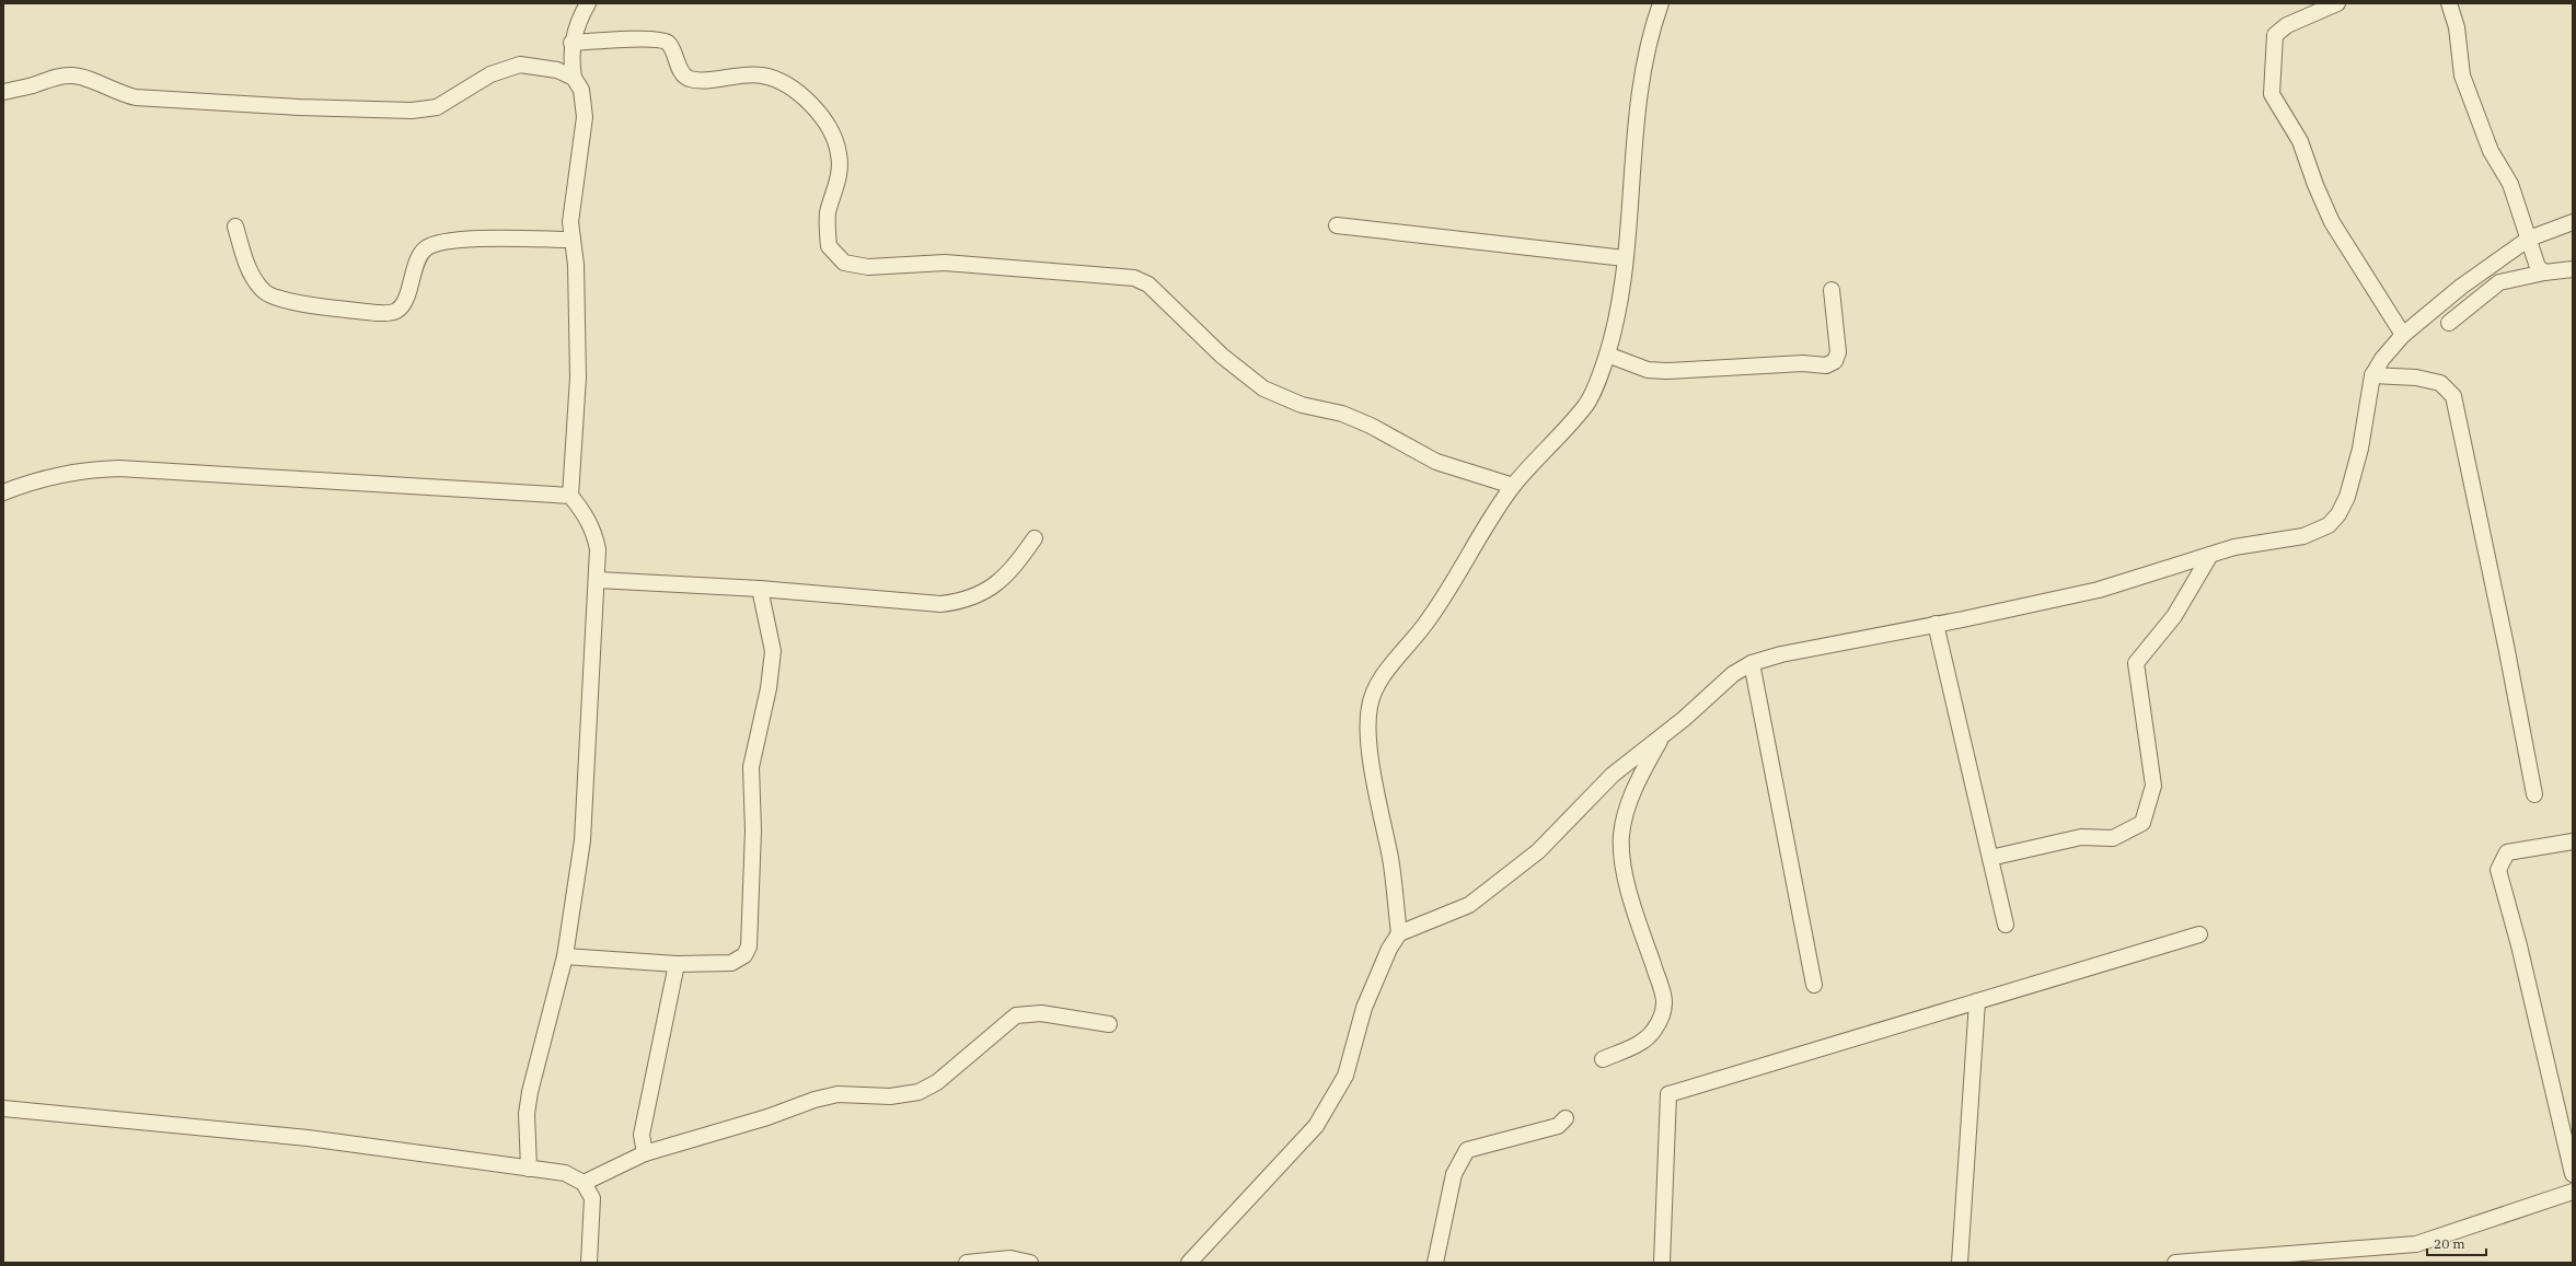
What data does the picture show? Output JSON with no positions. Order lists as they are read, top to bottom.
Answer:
{
  "scale_bar": "20 m"
}
